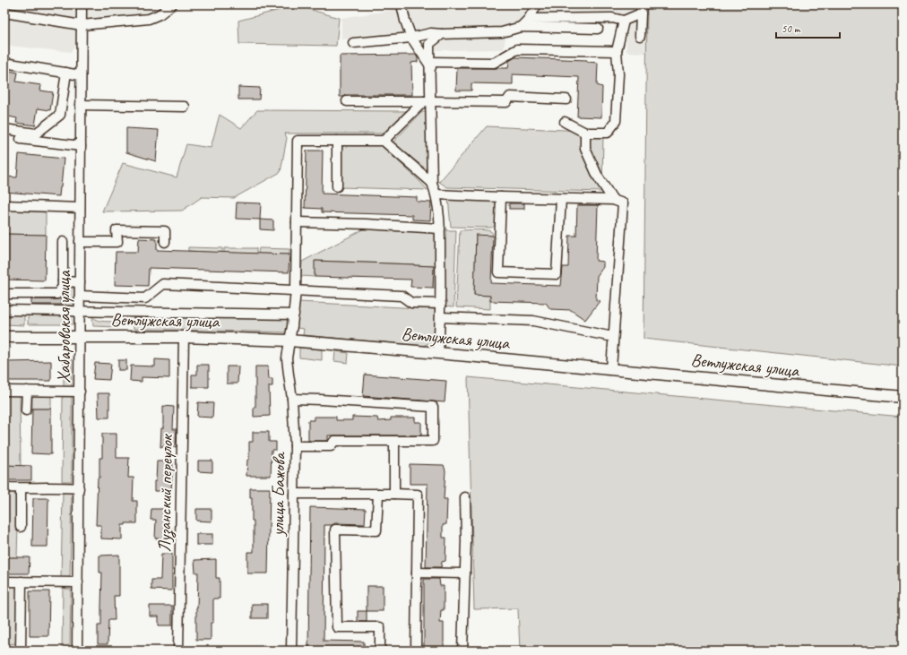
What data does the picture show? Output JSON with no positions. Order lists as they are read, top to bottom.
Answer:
{
  "streets": {
    "main road": ["Ветлужская улица"],
    "street": ["Хабаровская улица", "Лузанский переулок", "улица Бажова"]
  },
  "crossings": [
    ["Ветлужская улица", "Хабаровская улица"],
    ["Ветлужская улица", "Лузанский переулок"],
    ["Ветлужская улица", "улица Бажова"]
  ],
  "scale_bar": "50 m"
}
